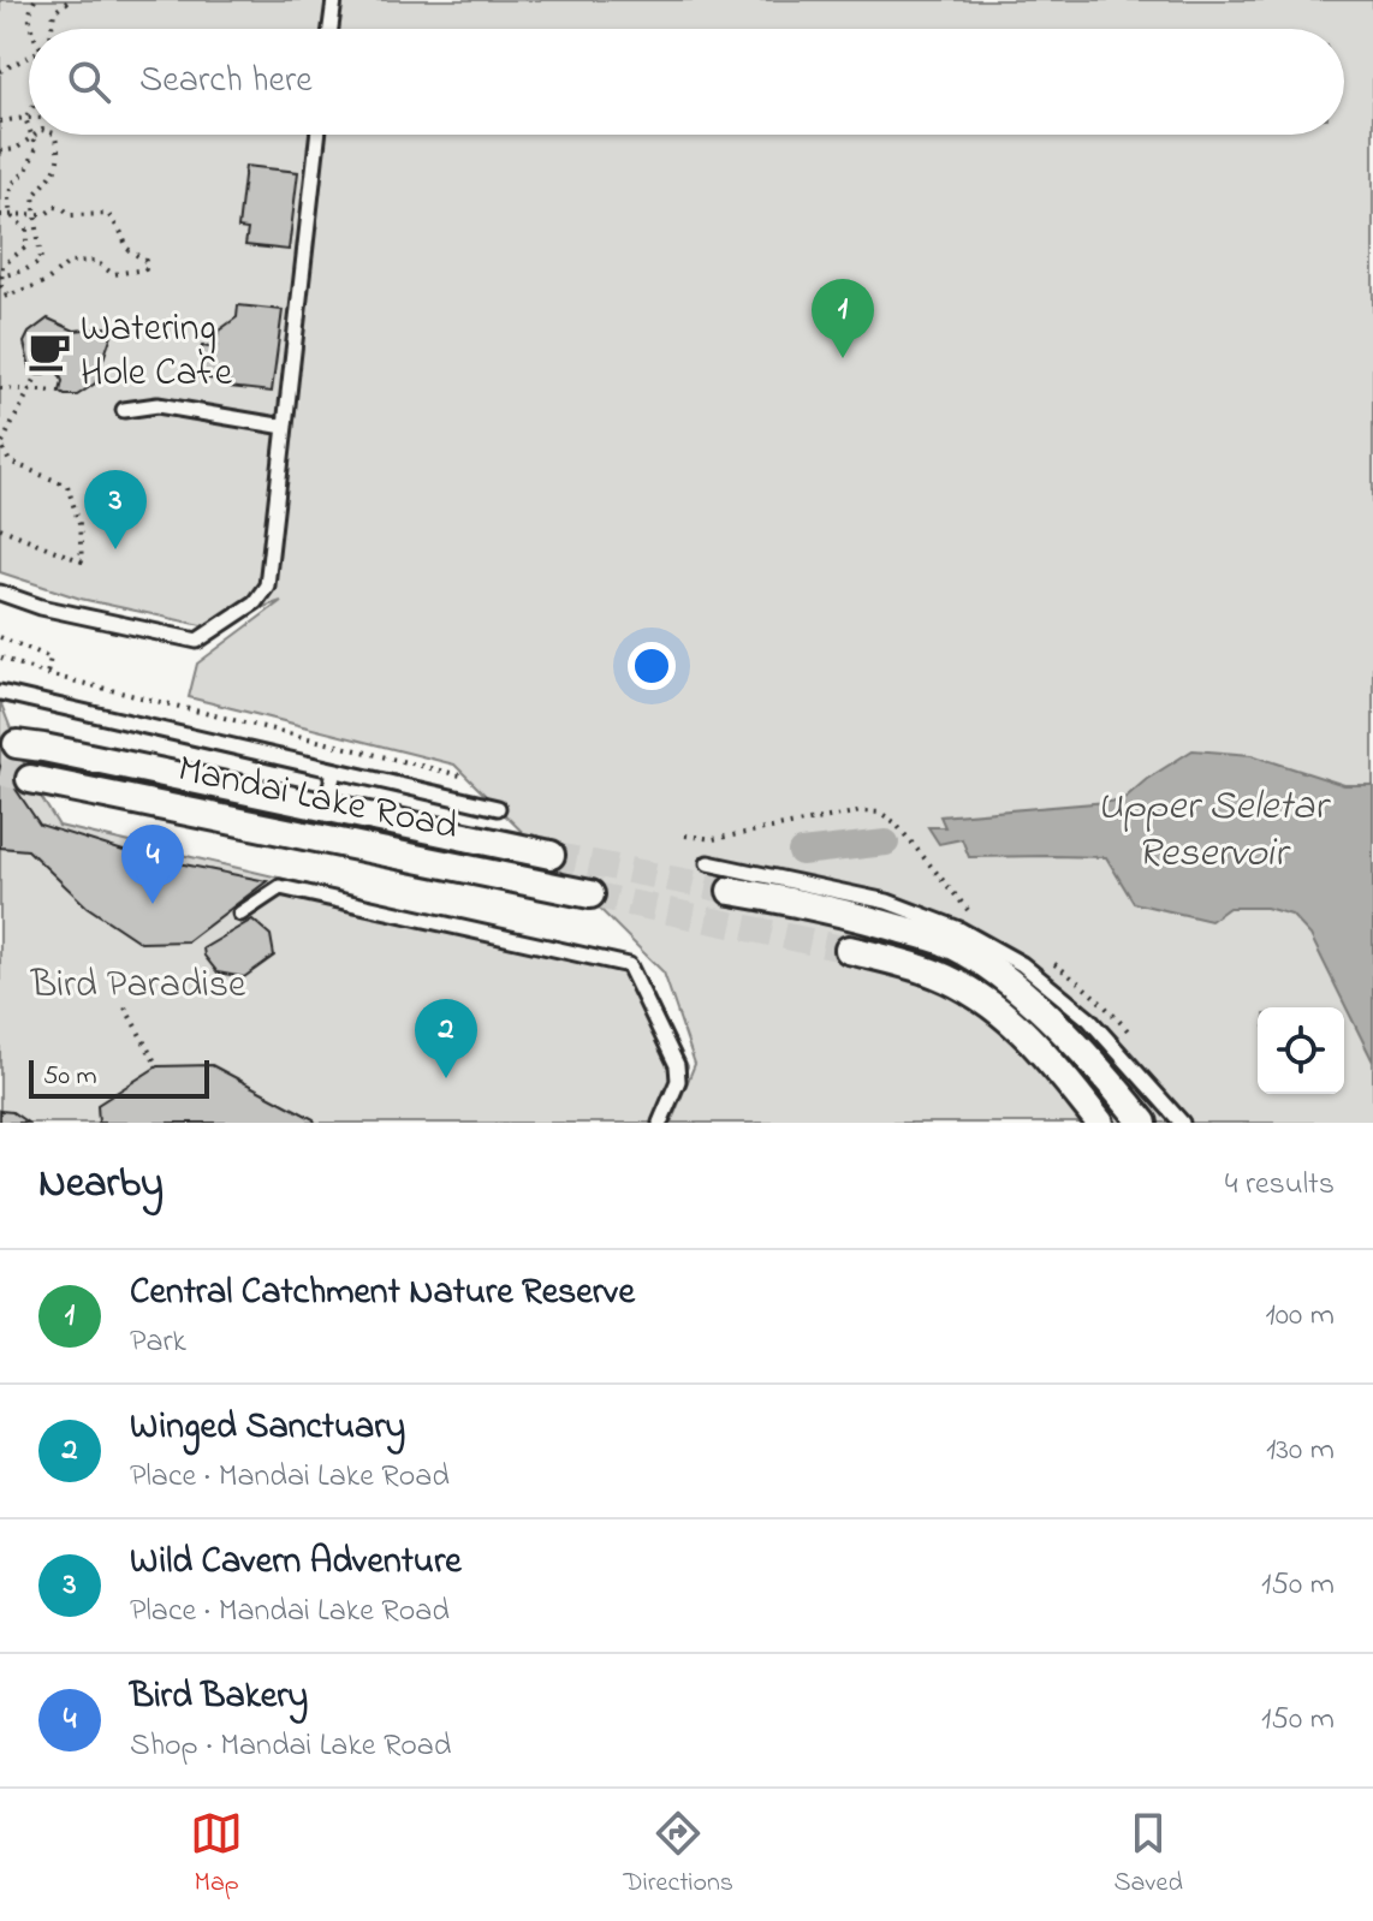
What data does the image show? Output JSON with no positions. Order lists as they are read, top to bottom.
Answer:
{
  "streets": {
    "street": ["Mandai Lake Road"]
  },
  "water": ["Upper Seletar Reservoir"],
  "parks": ["Bird Paradise"],
  "places": {
    "cafe": ["Watering Hole Cafe"]
  },
  "scale_bar": "50 m",
  "page": {
    "search": "Search here",
    "pins": [
      "1",
      "3",
      "4",
      "2"
    ],
    "scale": "50 m",
    "heading": ["Nearby", "4 results"],
    "list": [
      {
        "mark": "1",
        "name": "Central Catchment Nature Reserve",
        "note": "Park",
        "value": "100 m"
      },
      {
        "mark": "2",
        "name": "Winged Sanctuary",
        "note": "Place · Mandai Lake Road",
        "value": "130 m"
      },
      {
        "mark": "3",
        "name": "Wild Cavern Adventure",
        "note": "Place · Mandai Lake Road",
        "value": "150 m"
      },
      {
        "mark": "4",
        "name": "Bird Bakery",
        "note": "Shop · Mandai Lake Road",
        "value": "150 m"
      }
    ],
    "nav": ["Map", "Directions", "Saved"]
  }
}
